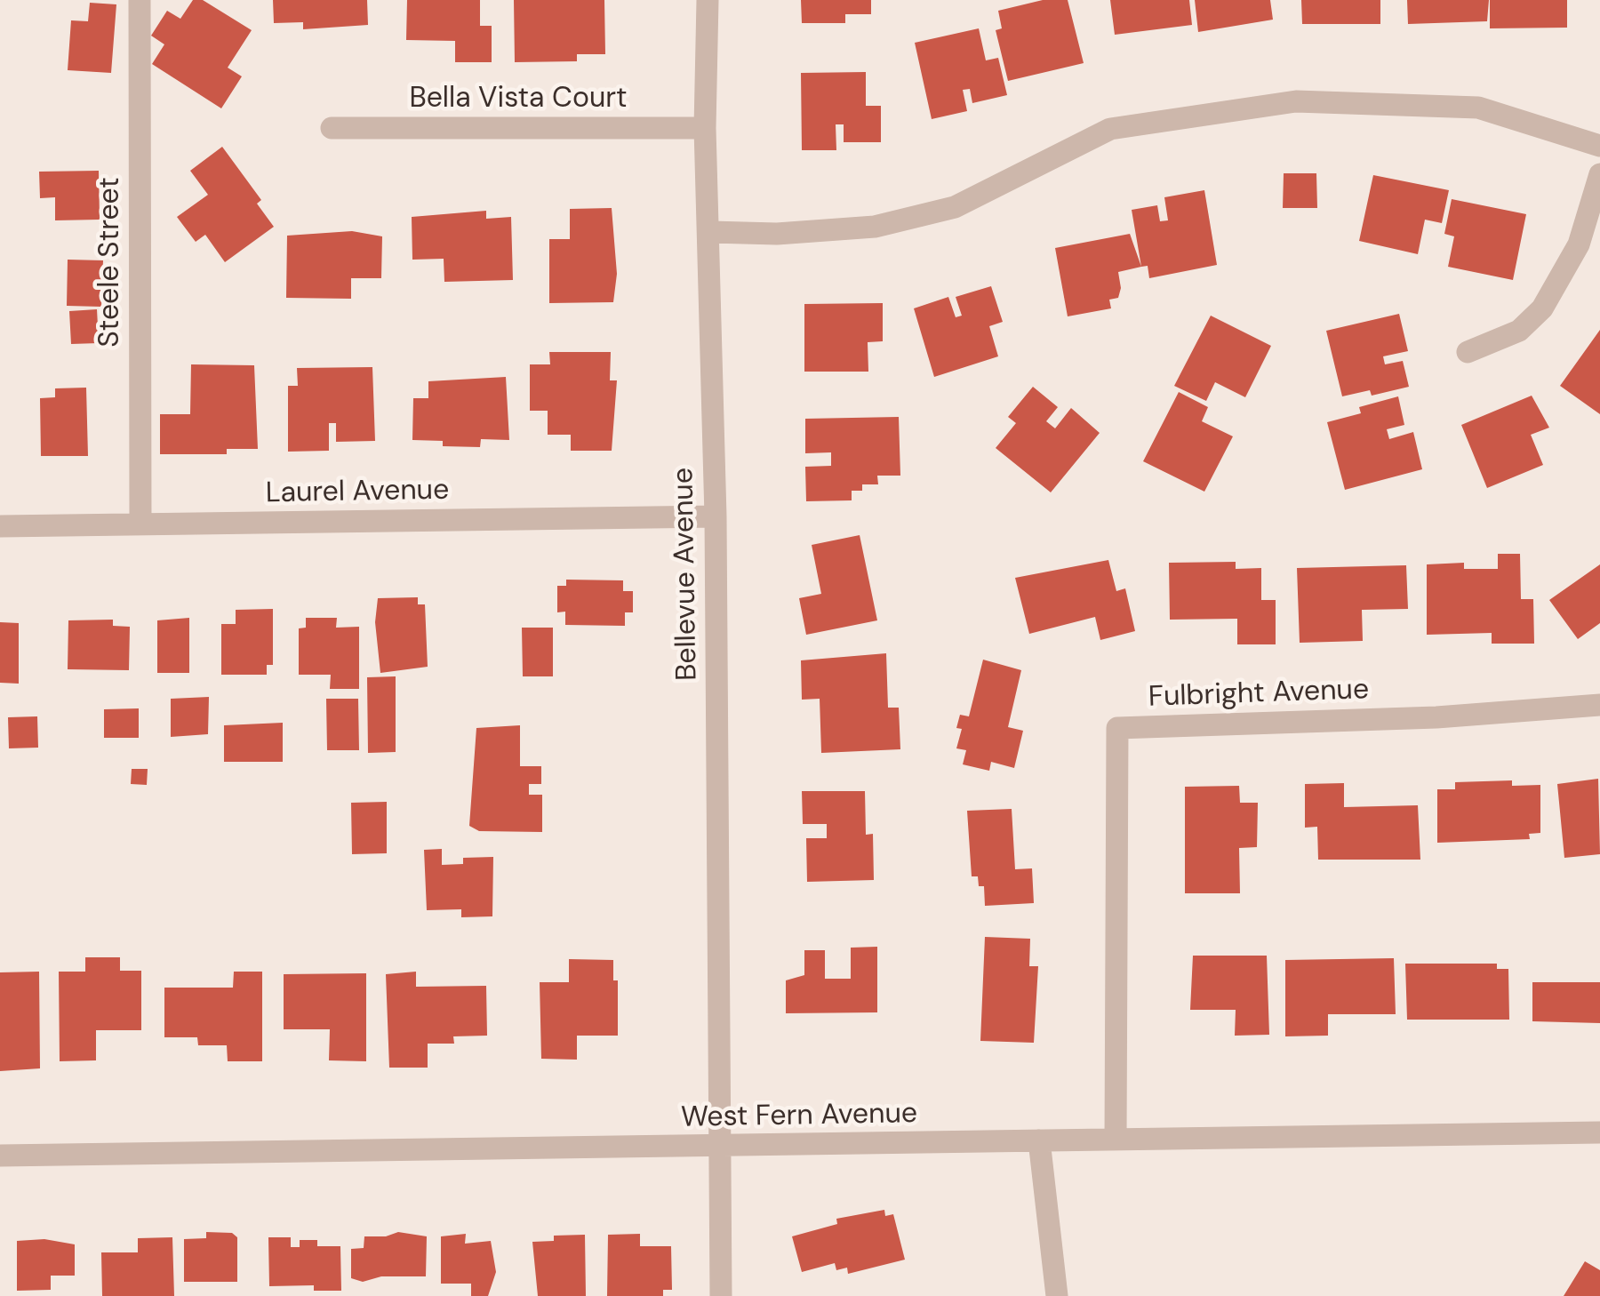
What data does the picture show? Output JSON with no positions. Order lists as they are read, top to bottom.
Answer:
{
  "streets": {
    "street": [
      "Bella Vista Court",
      "Steele Street",
      "Laurel Avenue",
      "Bellevue Avenue",
      "Fulbright Avenue",
      "West Fern Avenue"
    ]
  },
  "crossings": [
    ["Bella Vista Court", "Bellevue Avenue"],
    ["Steele Street", "Laurel Avenue"],
    ["Laurel Avenue", "Bellevue Avenue"],
    ["Bellevue Avenue", "West Fern Avenue"],
    ["Fulbright Avenue", "West Fern Avenue"]
  ]
}
